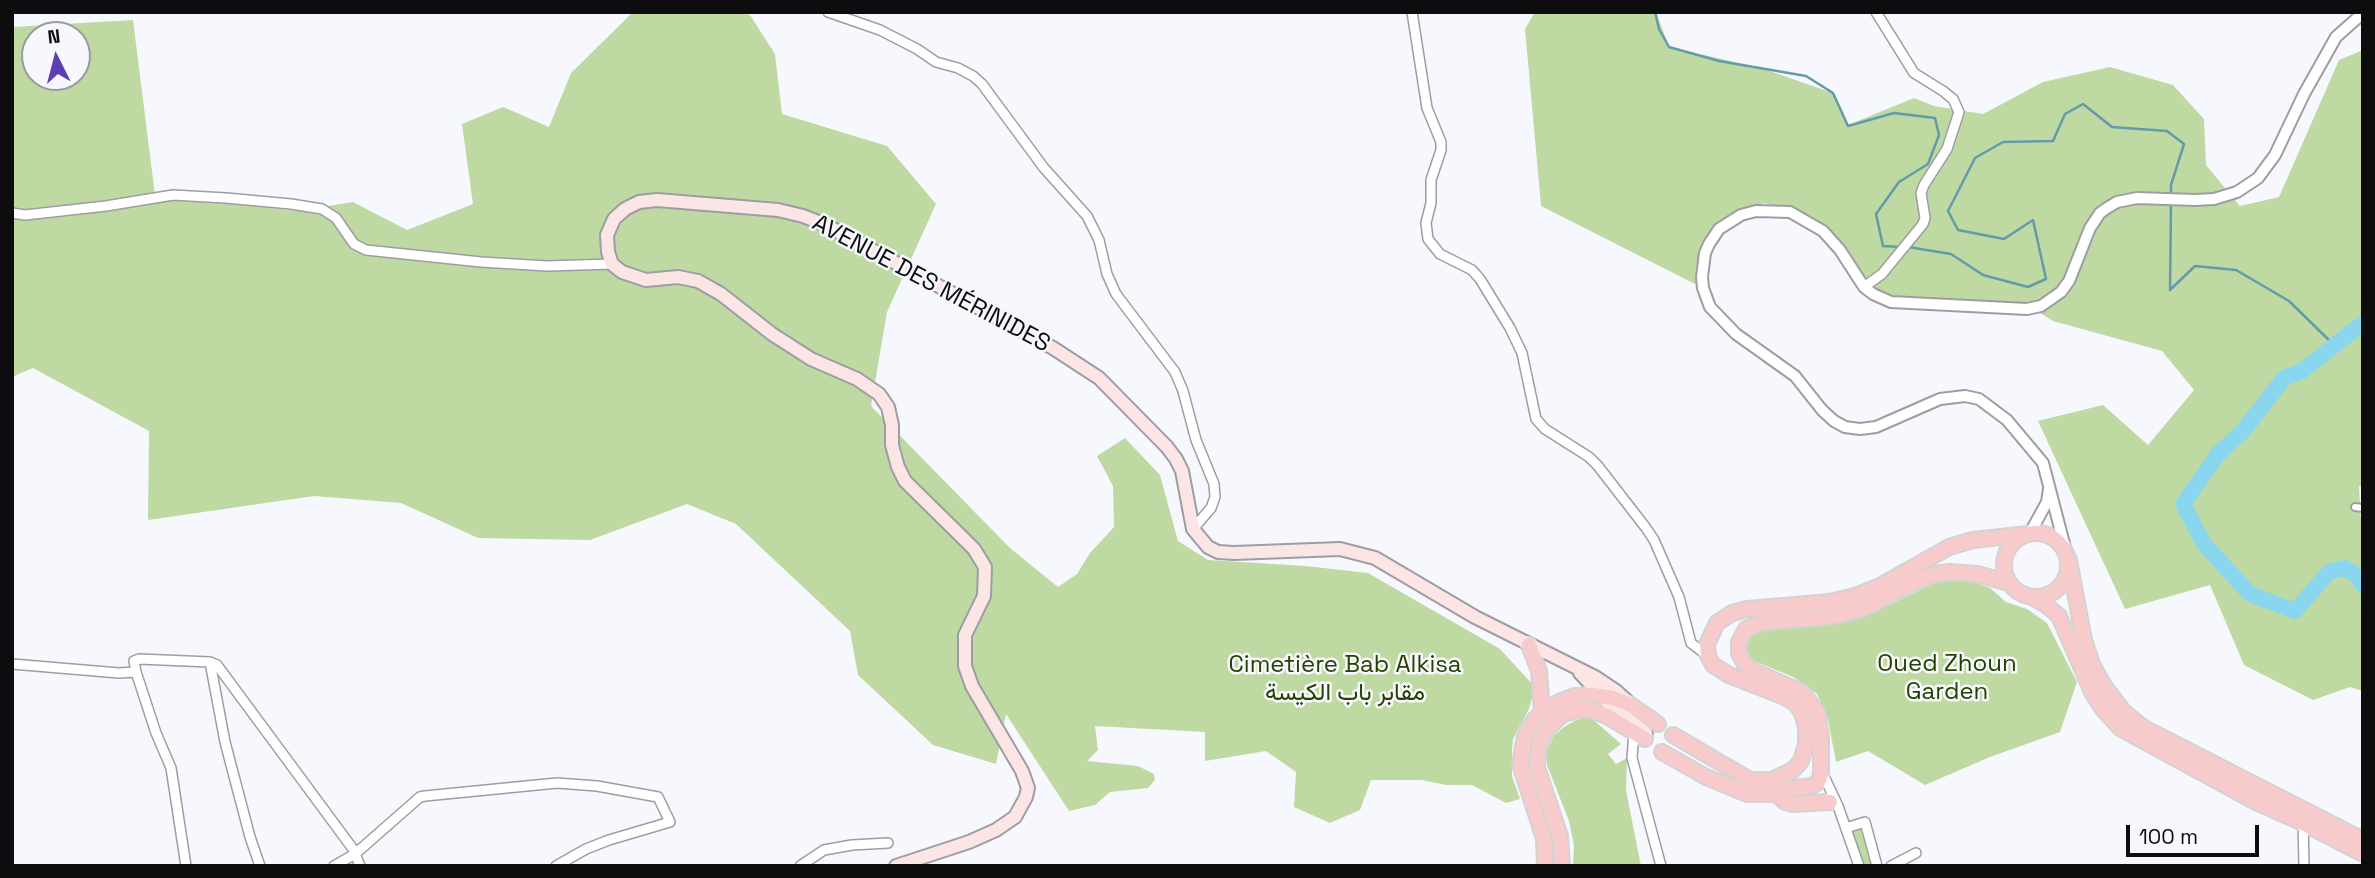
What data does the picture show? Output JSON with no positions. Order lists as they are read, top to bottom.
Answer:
{
  "streets": {
    "main road": ["AVENUE DES MÉRINIDES"]
  },
  "parks": ["Oued Zhoun Garden", "Cimetière Bab Alkisa مقابر باب الكيسة"],
  "scale_bar": "100 m",
  "north": "top"
}
